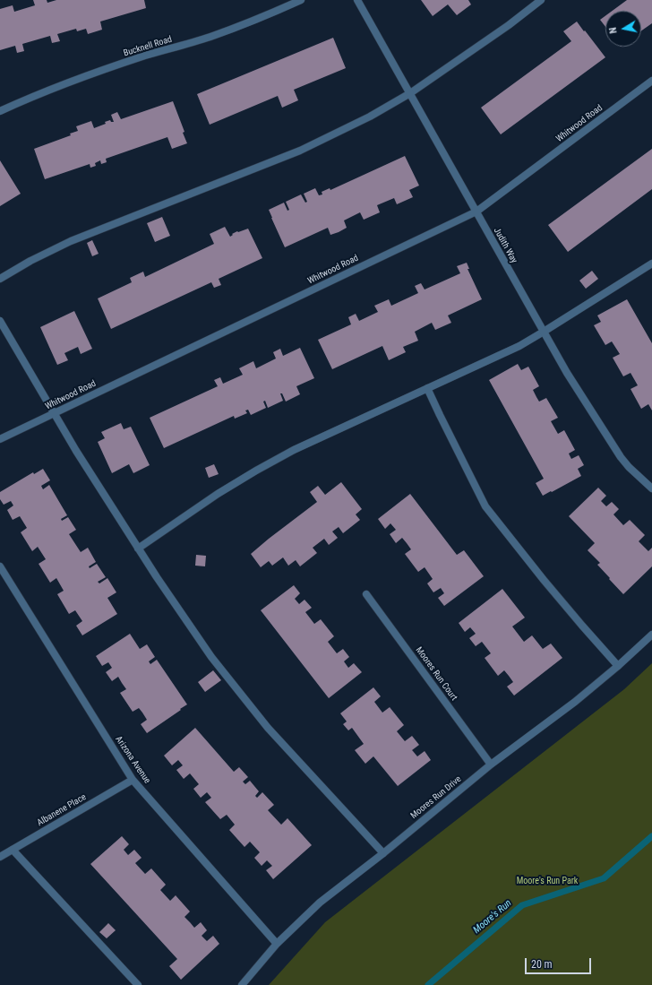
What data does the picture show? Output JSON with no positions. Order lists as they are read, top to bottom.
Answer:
{
  "streets": {
    "street": [
      "Bucknell Road",
      "Whitwood Road",
      "Judith Way",
      "Moores Run Court",
      "Arizona Avenue",
      "Moores Run Drive",
      "Albanene Place"
    ]
  },
  "crossings": [
    ["Whitwood Road", "Judith Way"],
    ["Moores Run Court", "Moores Run Drive"],
    ["Arizona Avenue", "Moores Run Drive"],
    ["Arizona Avenue", "Albanene Place"]
  ],
  "water": ["Moore's Run"],
  "parks": ["Moore's Run Park"],
  "scale_bar": "20 m",
  "north": "left"
}
